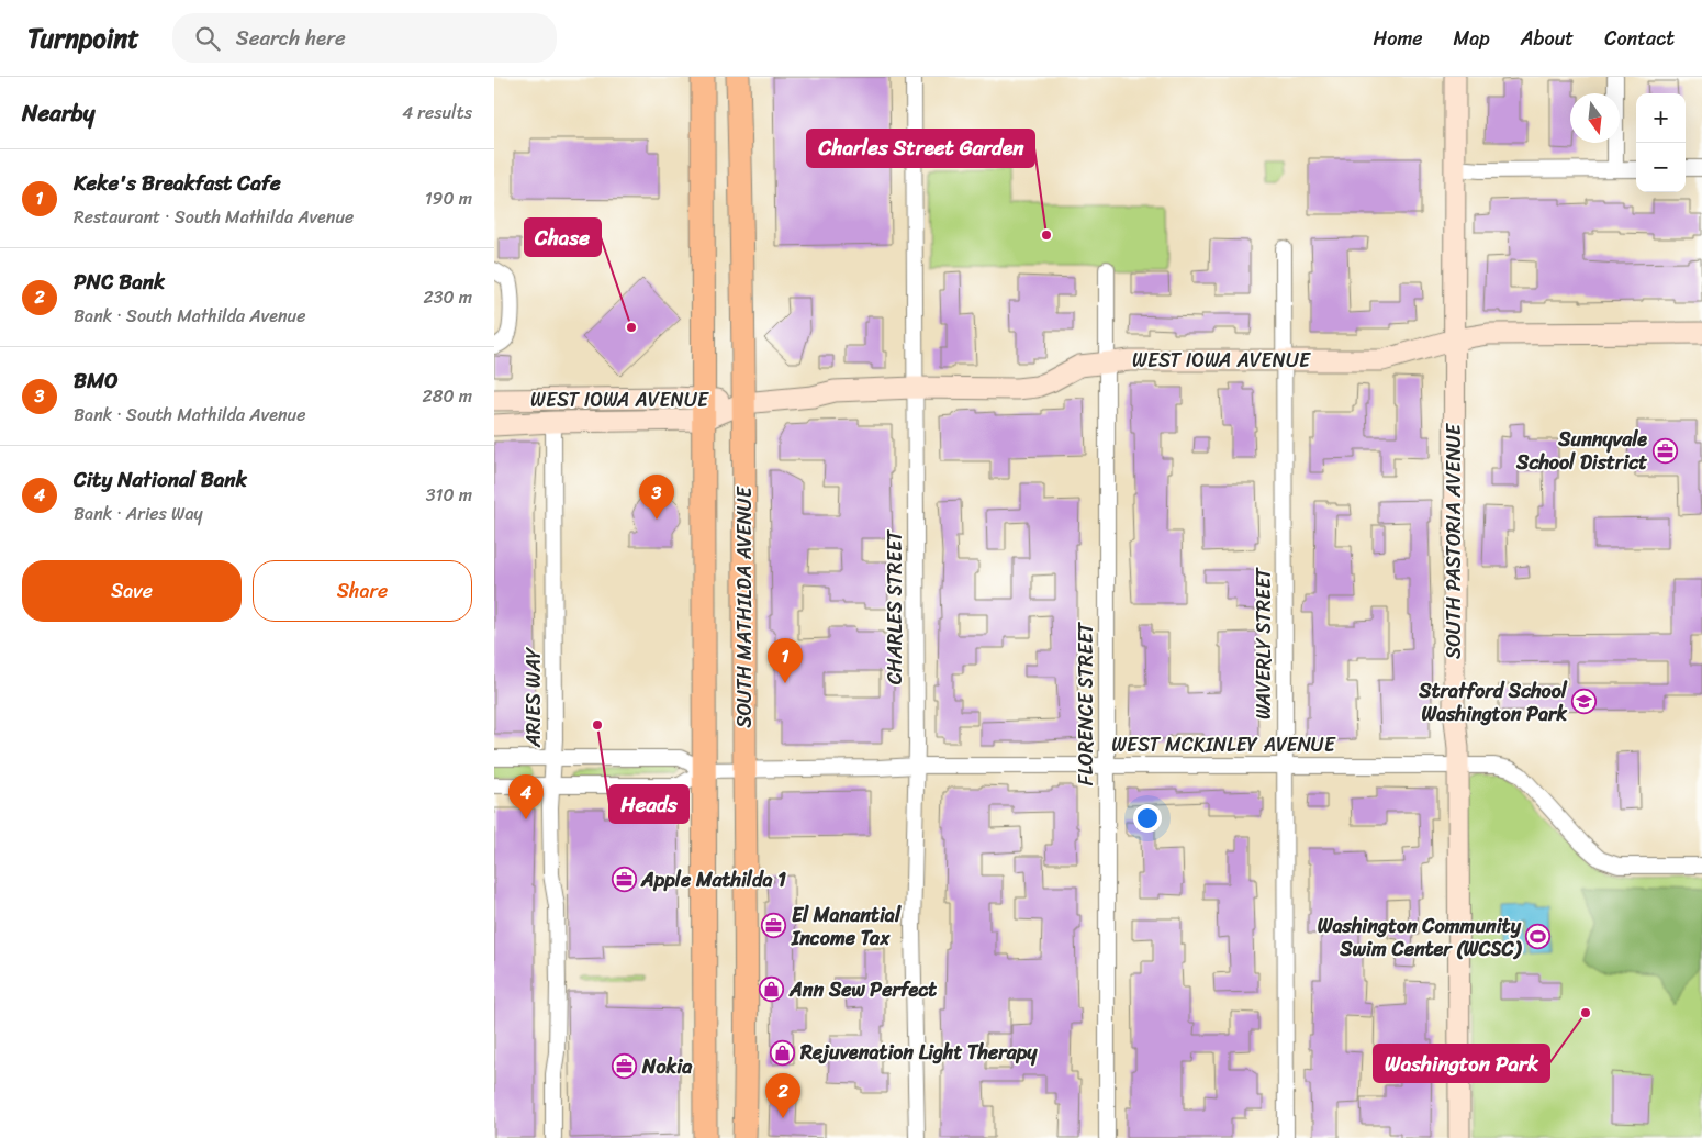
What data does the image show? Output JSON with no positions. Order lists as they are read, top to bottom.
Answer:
{
  "streets": {
    "main road": ["SOUTH MATHILDA AVENUE"],
    "street": [
      "WEST IOWA AVENUE",
      "SOUTH PASTORIA AVENUE",
      "CHARLES STREET",
      "WAVERLY STREET",
      "ARIES WAY",
      "FLORENCE STREET",
      "WEST MCKINLEY AVENUE"
    ]
  },
  "crossings": [
    ["WEST IOWA AVENUE", "SOUTH PASTORIA AVENUE"],
    ["WEST IOWA AVENUE", "SOUTH MATHILDA AVENUE"],
    ["WEST IOWA AVENUE", "CHARLES STREET"],
    ["WEST IOWA AVENUE", "WAVERLY STREET"],
    ["WEST IOWA AVENUE", "ARIES WAY"],
    ["WEST IOWA AVENUE", "FLORENCE STREET"],
    ["SOUTH PASTORIA AVENUE", "WEST MCKINLEY AVENUE"],
    ["SOUTH MATHILDA AVENUE", "WEST MCKINLEY AVENUE"],
    ["CHARLES STREET", "WEST MCKINLEY AVENUE"],
    ["WAVERLY STREET", "WEST MCKINLEY AVENUE"],
    ["ARIES WAY", "WEST MCKINLEY AVENUE"],
    ["FLORENCE STREET", "WEST MCKINLEY AVENUE"]
  ],
  "places": {
    "other": [
      "Charles Street Garden",
      "Chase",
      "Heads",
      "Washington Park"
    ],
    "office": [
      "Sunnyvale School District",
      "Apple Mathilda 1",
      "El Manantial Income Tax",
      "Nokia"
    ],
    "school or university": ["Stratford School Washington Park"],
    "sports": ["Washington Community Swim Center (WCSC)"],
    "shop": ["Ann Sew Perfect", "Rejuvenation Light Therapy"]
  },
  "north": "bottom",
  "page": {
    "header": "Turnpoint",
    "search": "Search here",
    "nav": [
      "Home",
      "Map",
      "About",
      "Contact"
    ],
    "heading": ["Nearby", "4 results"],
    "map_buttons": ["+", "−"],
    "list": [
      {
        "mark": "1",
        "name": "Keke's Breakfast Cafe",
        "note": "Restaurant · South Mathilda Avenue",
        "value": "190 m"
      },
      {
        "mark": "2",
        "name": "PNC Bank",
        "note": "Bank · South Mathilda Avenue",
        "value": "230 m"
      },
      {
        "mark": "3",
        "name": "BMO",
        "note": "Bank · South Mathilda Avenue",
        "value": "280 m"
      },
      {
        "mark": "4",
        "name": "City National Bank",
        "note": "Bank · Aries Way",
        "value": "310 m"
      }
    ],
    "pins": [
      "3",
      "1",
      "4",
      "2"
    ],
    "buttons": ["Save", "Share"]
  }
}
